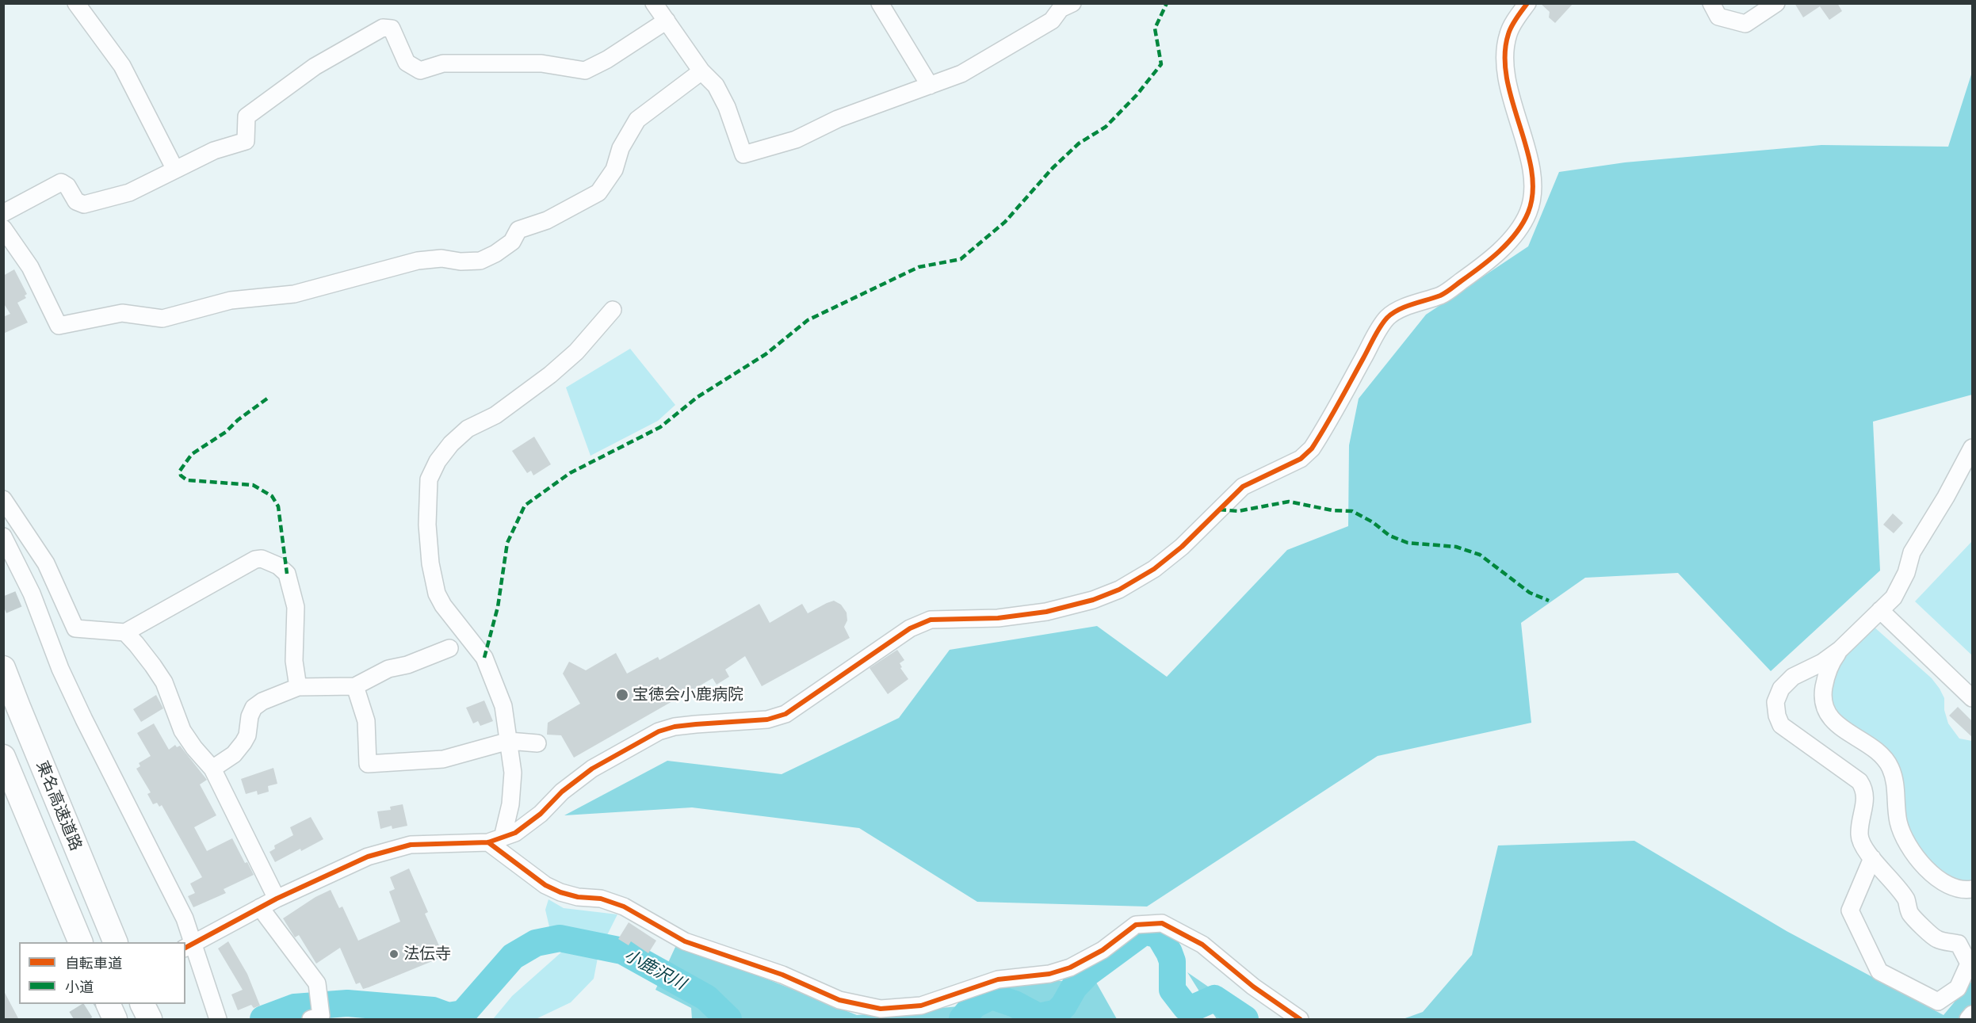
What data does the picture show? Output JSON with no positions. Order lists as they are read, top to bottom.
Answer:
{
  "streets": {
    "highway": ["東名高速道路"]
  },
  "water": ["小鹿沢川"],
  "places": ["宝徳会小鹿病院", "法伝寺"],
  "legend": ["自転車道", "小道"]
}
